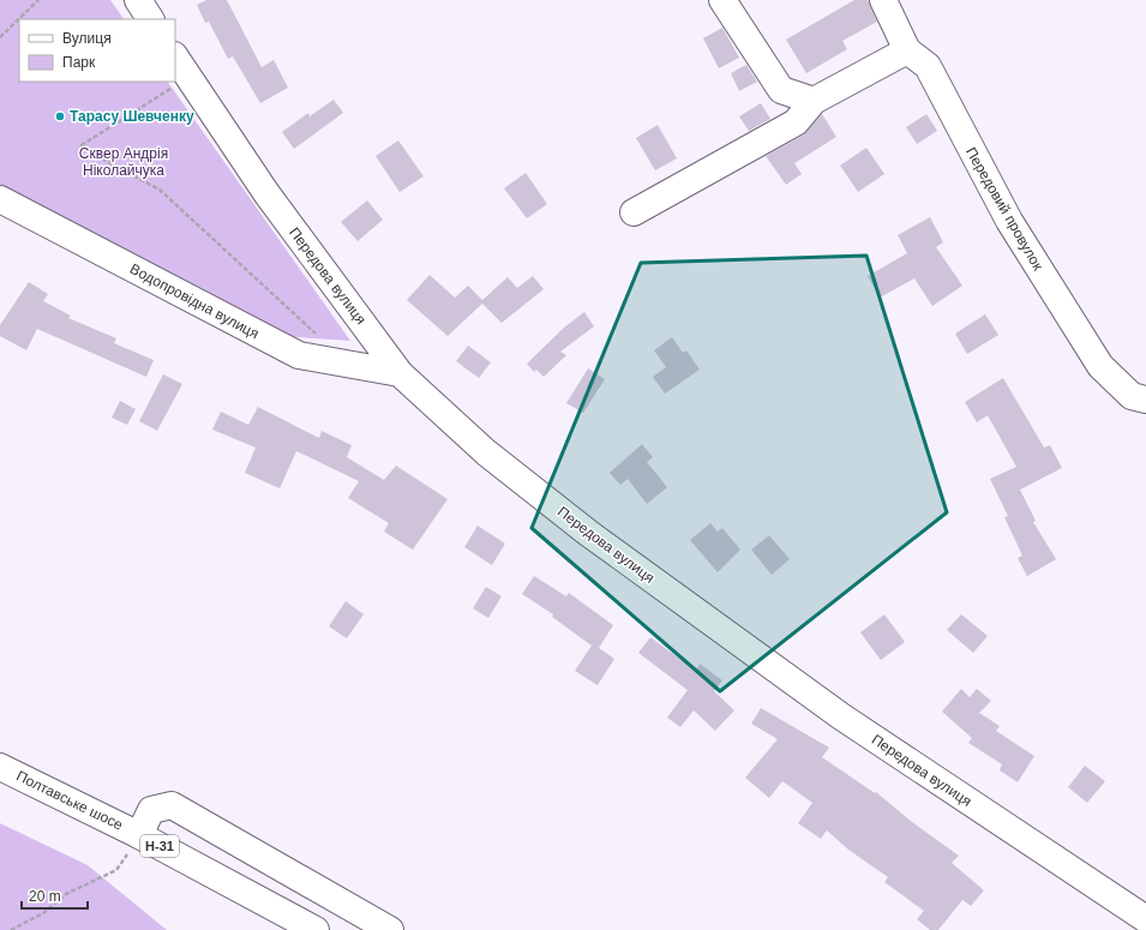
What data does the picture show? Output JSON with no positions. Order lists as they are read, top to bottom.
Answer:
{
  "streets": {
    "street": [
      "Передовий провулок",
      "Передова вулиця",
      "Водопровідна вулиця",
      "Полтавське шосе",
      "Н-31"
    ]
  },
  "crossings": [
    ["Передова вулиця", "Водопровідна вулиця"]
  ],
  "parks": ["Сквер Андрія Ніколайчука"],
  "places": ["Тарасу Шевченку"],
  "legend": ["Вулиця", "Парк"],
  "scale_bar": "20 m"
}
